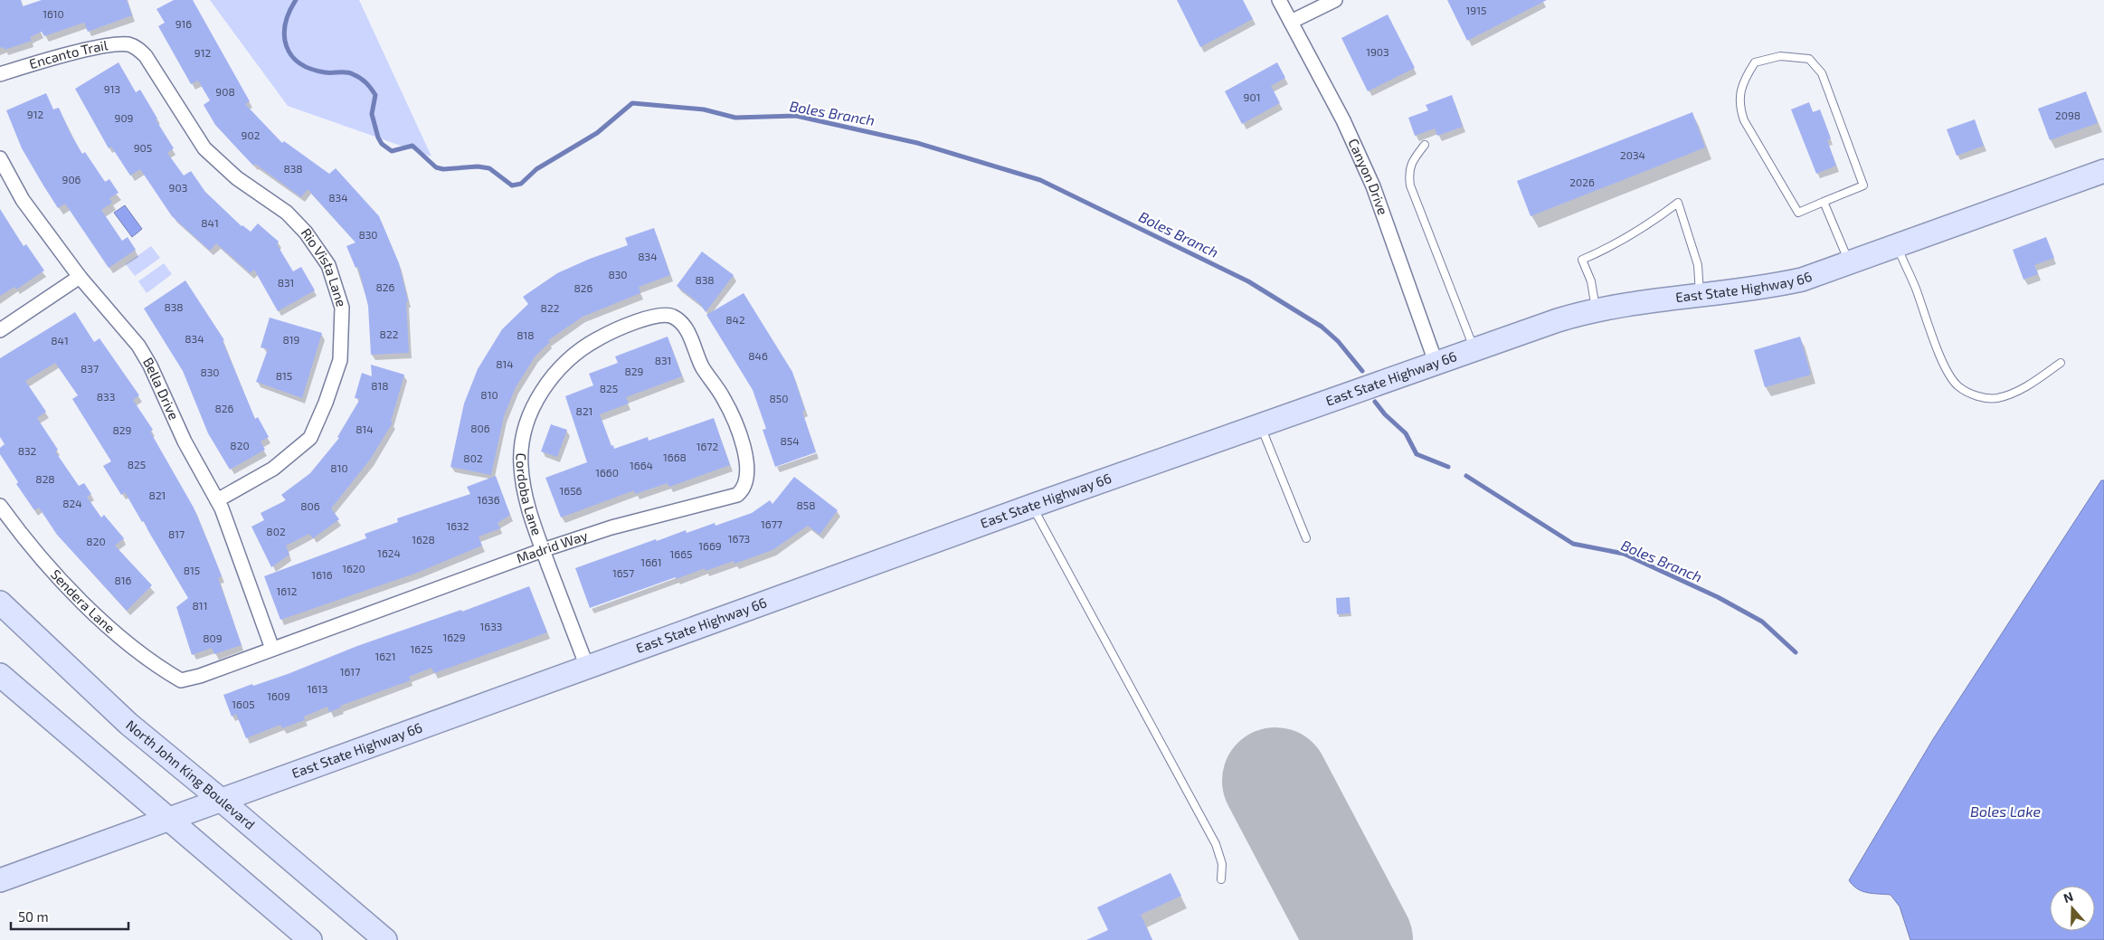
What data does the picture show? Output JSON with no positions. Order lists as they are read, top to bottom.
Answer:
{
  "streets": {
    "main road": ["East State Highway 66", "North John King Boulevard"],
    "street": [
      "Encanto Trail",
      "Canyon Drive",
      "Rio Vista Lane",
      "Bella Drive",
      "Cordoba Lane",
      "Madrid Way",
      "Sendera Lane"
    ]
  },
  "crossings": [
    ["Encanto Trail", "Rio Vista Lane"],
    ["Canyon Drive", "East State Highway 66"],
    ["Rio Vista Lane", "Bella Drive"],
    ["East State Highway 66", "Cordoba Lane"],
    ["East State Highway 66", "North John King Boulevard"],
    ["Bella Drive", "Madrid Way"],
    ["Cordoba Lane", "Madrid Way"],
    ["Madrid Way", "Sendera Lane"]
  ],
  "water": ["Boles Branch", "Boles Lake"],
  "house_numbers": [
    "1915",
    "1610",
    "916",
    "1903",
    "912",
    "913",
    "908",
    "901",
    "912",
    "2098",
    "909",
    "902",
    "905",
    "2034",
    "838",
    "906",
    "2026",
    "903",
    "834",
    "841",
    "830",
    "834",
    "830",
    "838",
    "831",
    "826",
    "826",
    "838",
    "822",
    "842",
    "822",
    "818",
    "834",
    "819",
    "841",
    "846",
    "831",
    "814",
    "837",
    "829",
    "830",
    "815",
    "818",
    "825",
    "810",
    "833",
    "850",
    "826",
    "821",
    "806",
    "814",
    "829",
    "854",
    "820",
    "1672",
    "832",
    "1668",
    "802",
    "825",
    "1664",
    "810",
    "1660",
    "828",
    "1656",
    "821",
    "1636",
    "824",
    "858",
    "806",
    "1677",
    "1632",
    "802",
    "817",
    "1673",
    "1628",
    "820",
    "1669",
    "1624",
    "1665",
    "1661",
    "1620",
    "815",
    "1657",
    "1616",
    "816",
    "1612",
    "811",
    "1633",
    "1629",
    "809",
    "1625",
    "1621",
    "1617",
    "1613",
    "1609",
    "1605"
  ],
  "scale_bar": "50 m",
  "north": "top"
}
